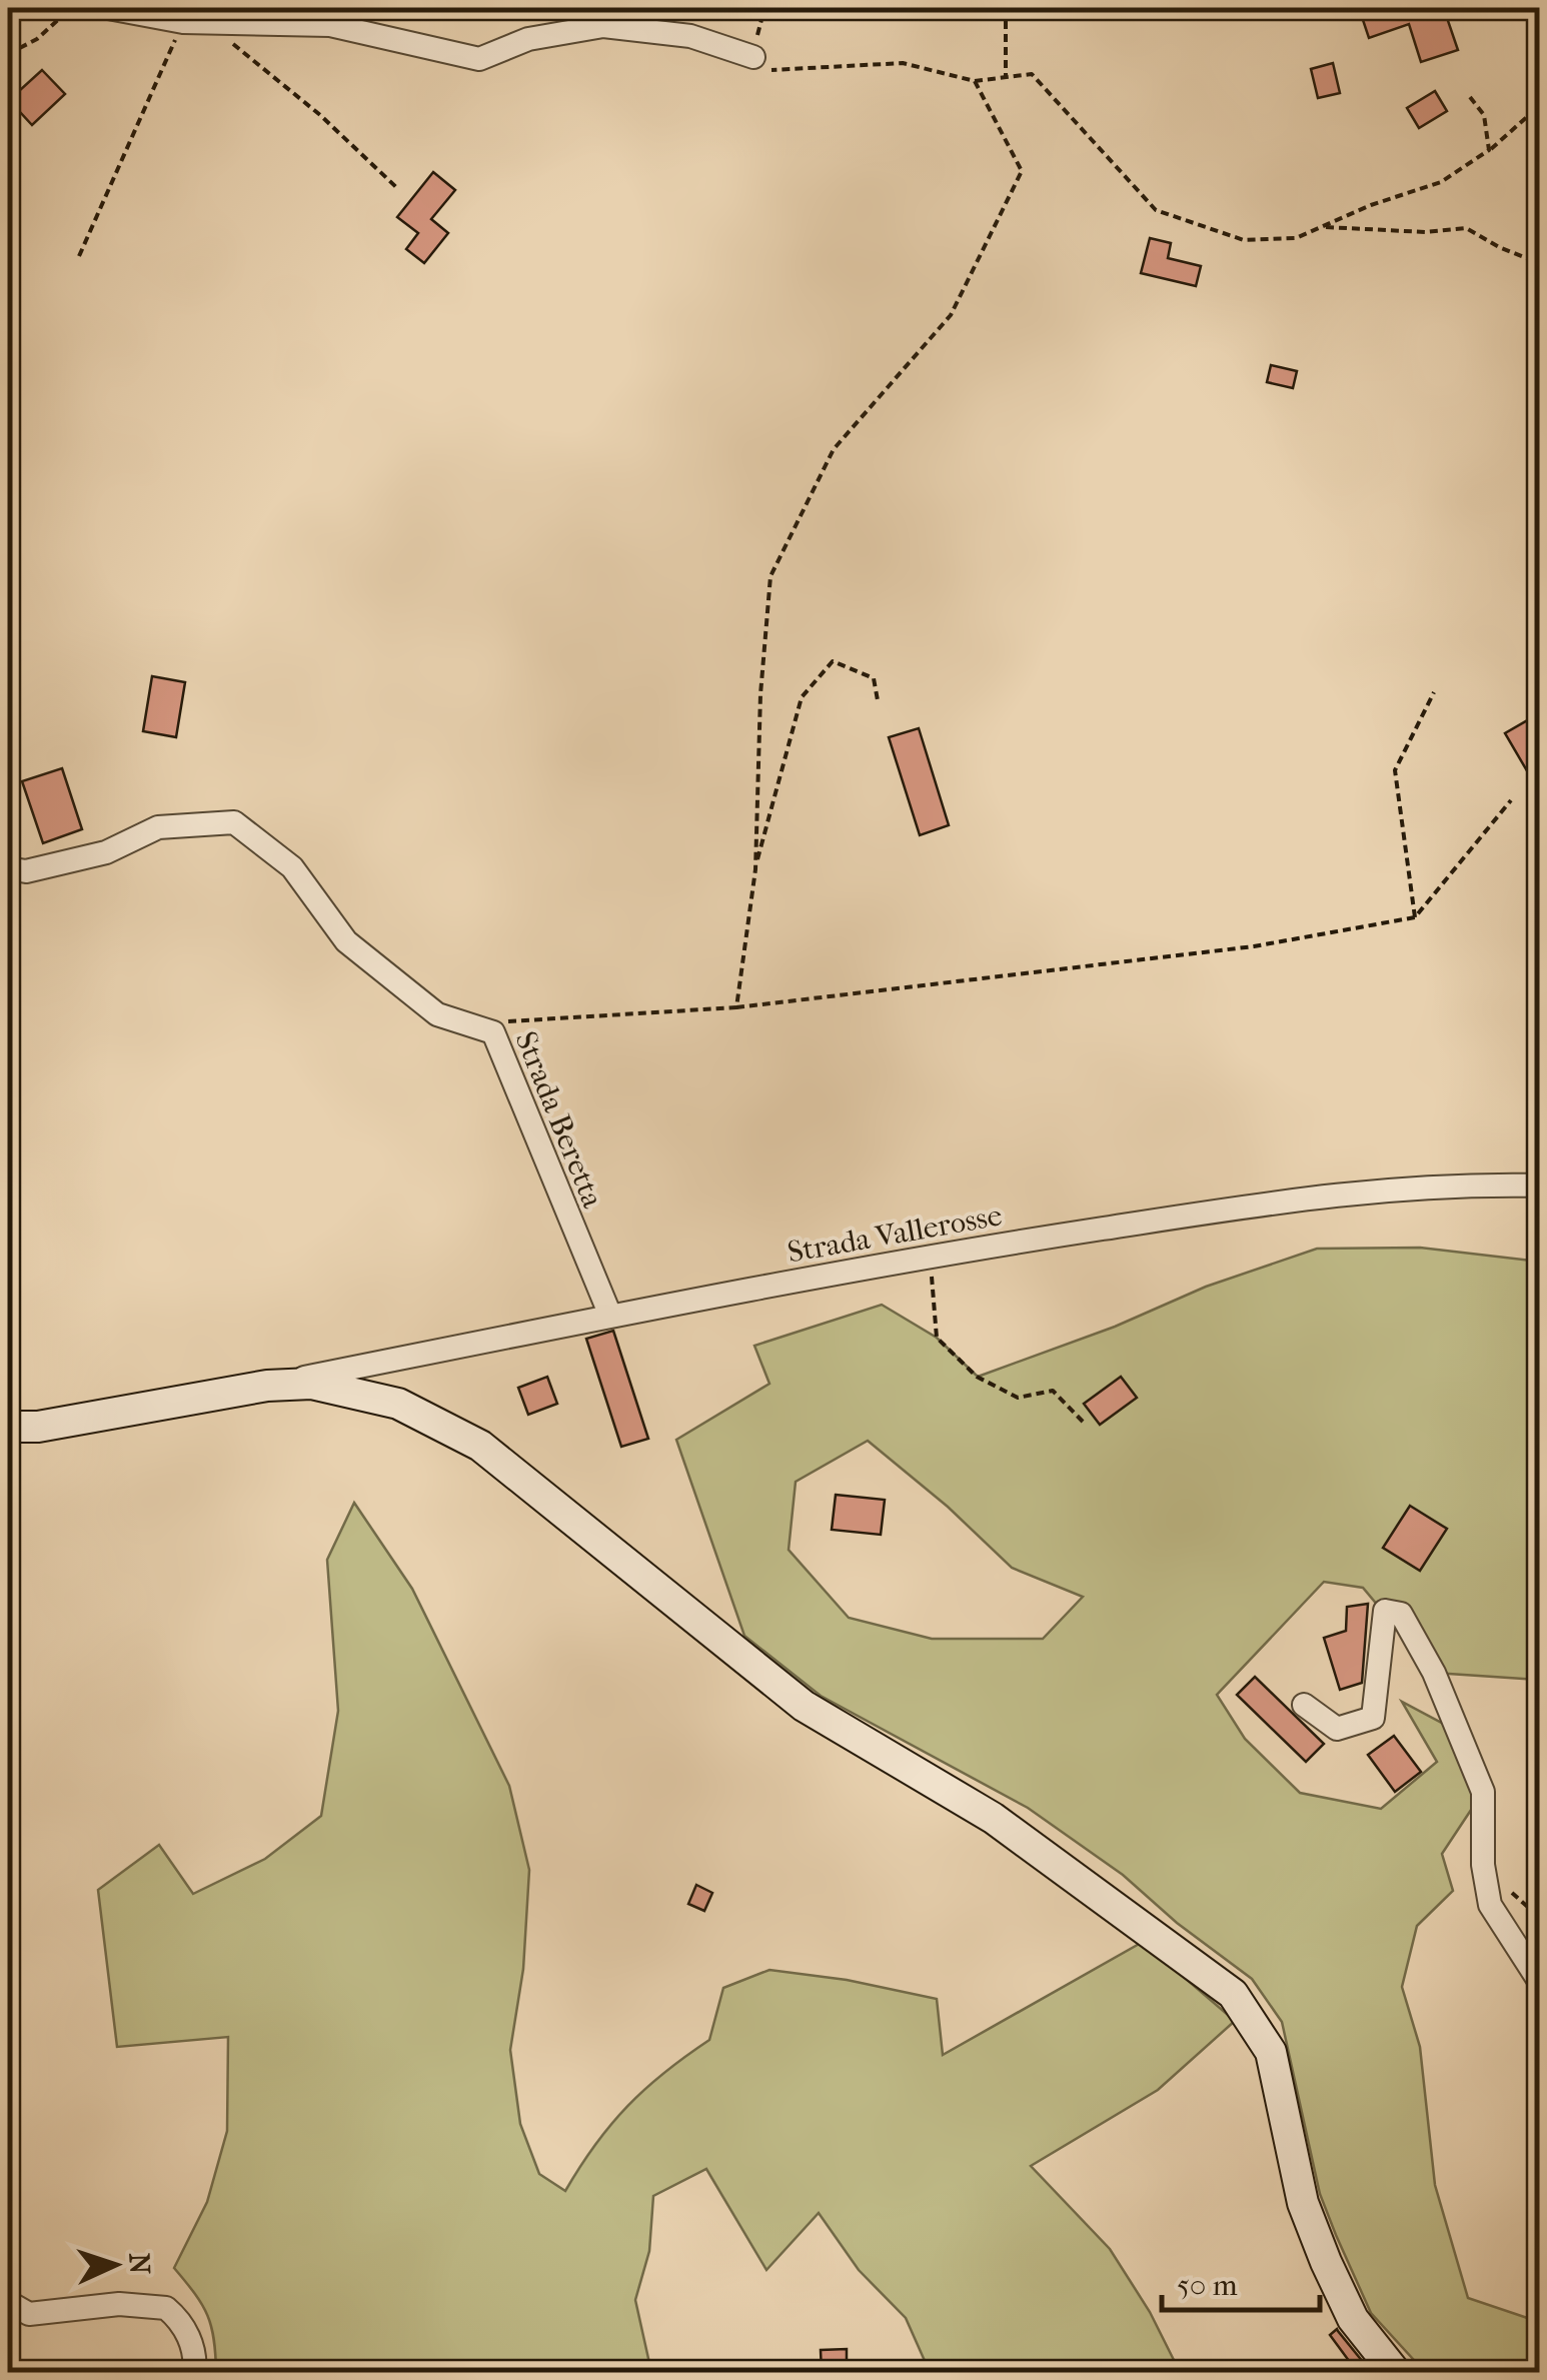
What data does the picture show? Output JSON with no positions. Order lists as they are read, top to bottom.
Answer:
{
  "streets": {
    "street": ["Strada Beretta", "Strada Vallerosse"]
  },
  "crossings": [
    ["Strada Beretta", "Strada Vallerosse"]
  ],
  "scale_bar": "50 m",
  "north": "right"
}
